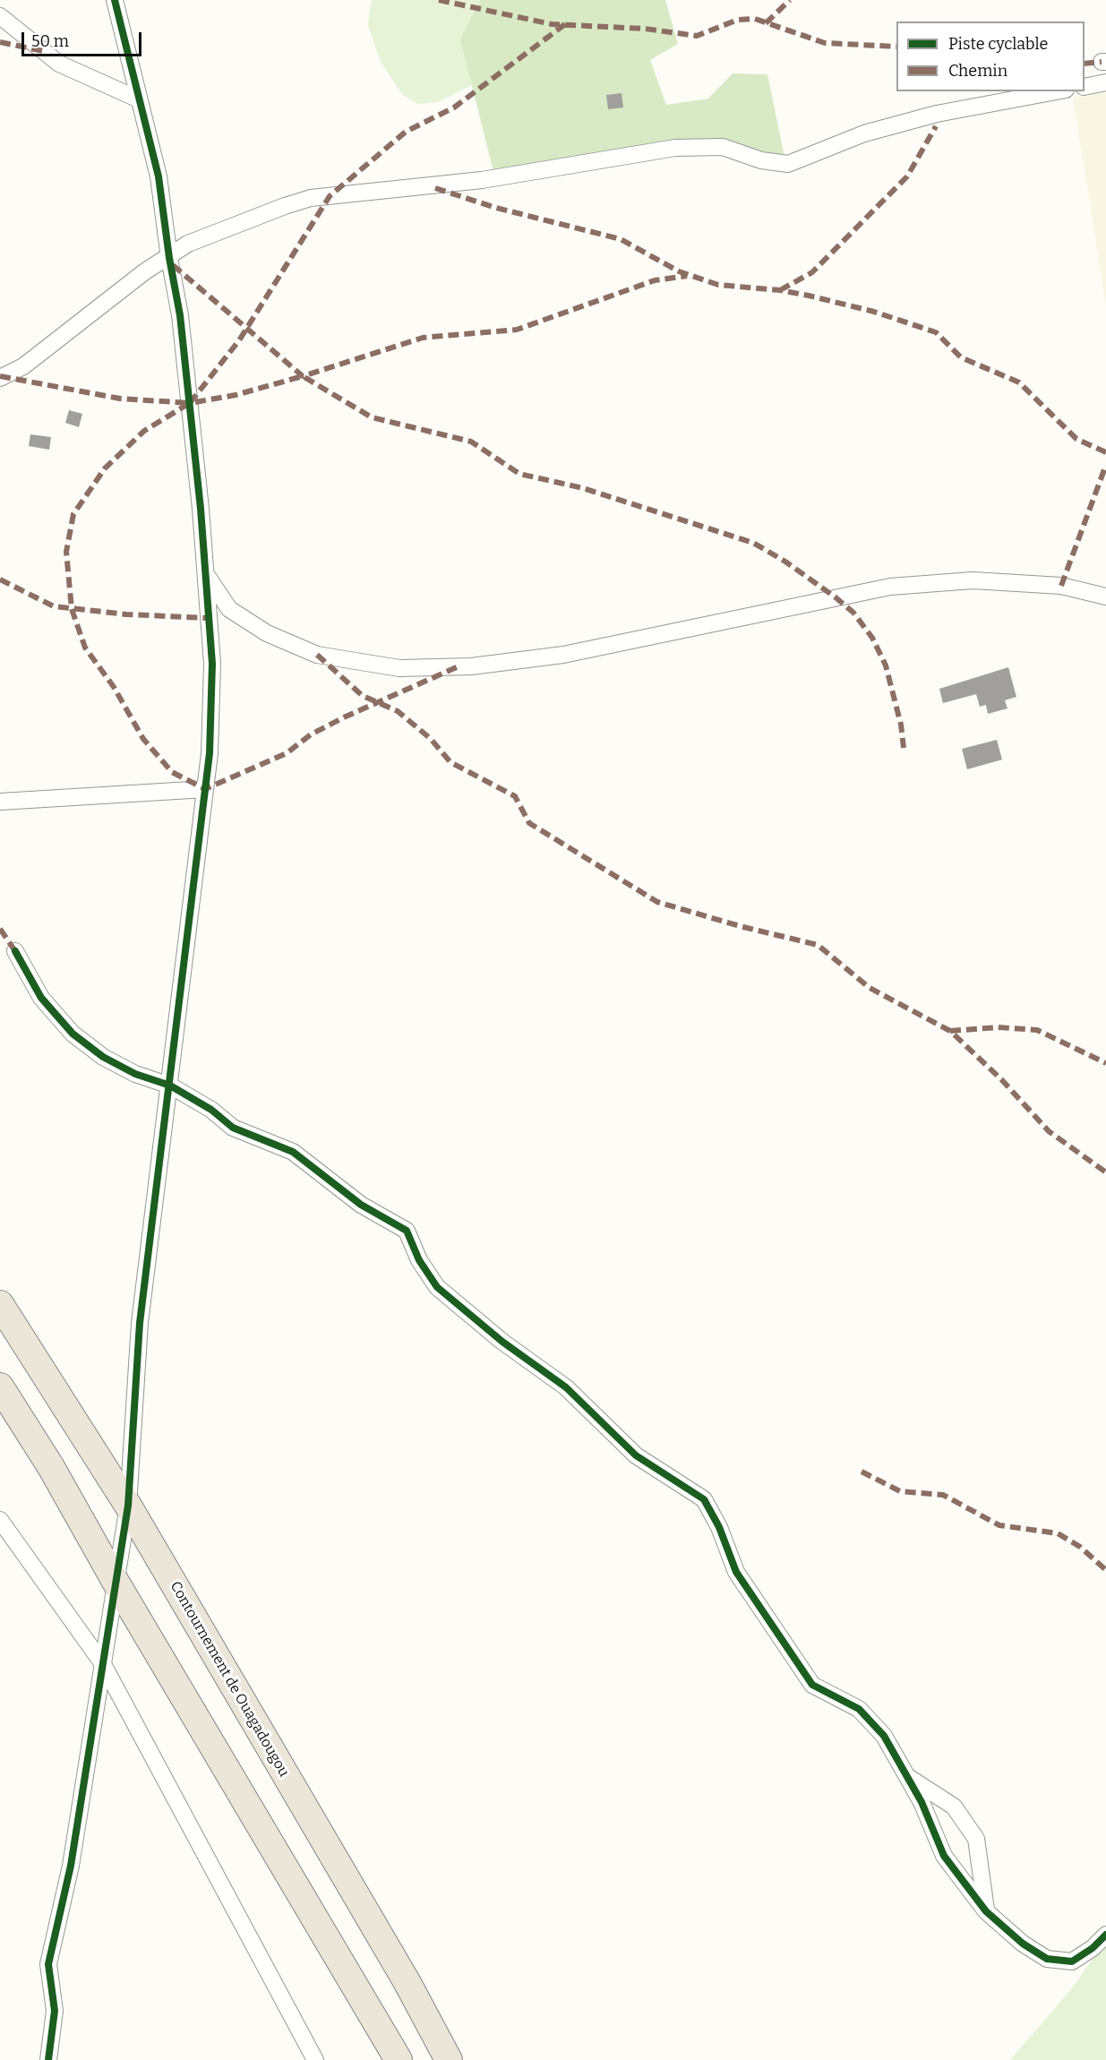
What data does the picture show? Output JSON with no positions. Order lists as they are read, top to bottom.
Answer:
{
  "streets": {
    "highway": ["Contournement de Ouagadougou"]
  },
  "legend": ["Piste cyclable", "Chemin"],
  "scale_bar": "50 m"
}
